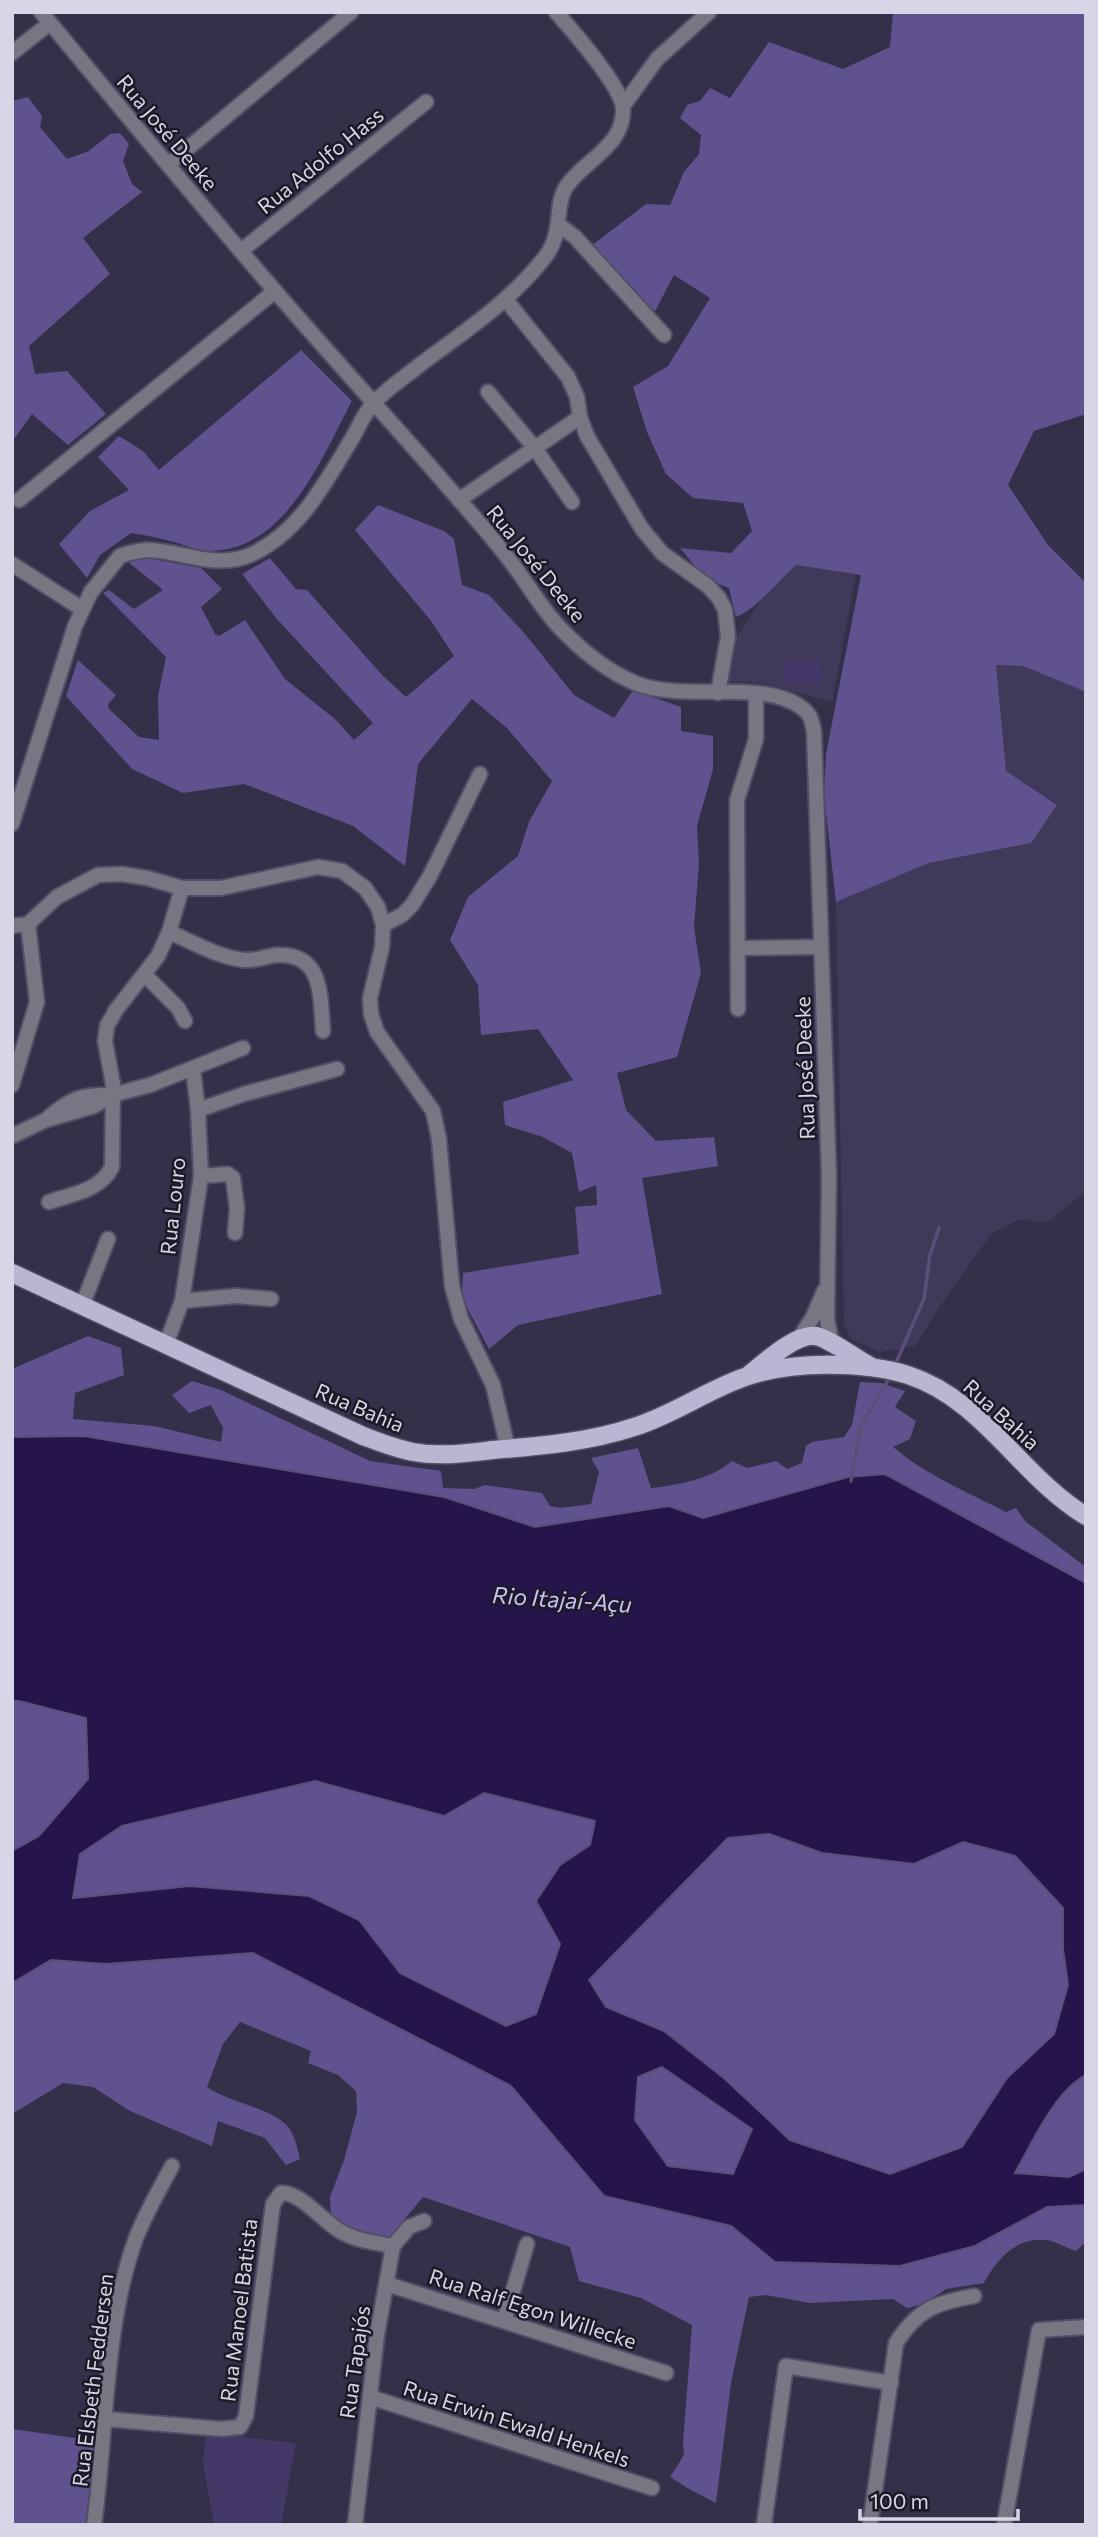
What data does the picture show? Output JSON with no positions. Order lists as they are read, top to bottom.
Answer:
{
  "streets": {
    "main road": ["Rua Bahia"],
    "street": [
      "Rua José Deeke",
      "Rua Adolfo Hass",
      "Rua Louro",
      "Rua Ralf Egon Willecke",
      "Rua Manoel Batista",
      "Rua Tapajós",
      "Rua Elsbeth Feddersen",
      "Rua Erwin Ewald Henkels"
    ]
  },
  "crossings": [
    ["Rua José Deeke", "Rua Adolfo Hass"],
    ["Rua José Deeke", "Rua Bahia"],
    ["Rua Louro", "Rua Bahia"],
    ["Rua Ralf Egon Willecke", "Rua Tapajós"],
    ["Rua Manoel Batista", "Rua Tapajós"],
    ["Rua Manoel Batista", "Rua Elsbeth Feddersen"],
    ["Rua Tapajós", "Rua Erwin Ewald Henkels"]
  ],
  "water": ["Rio Itajaí-Açu"],
  "scale_bar": "100 m"
}
